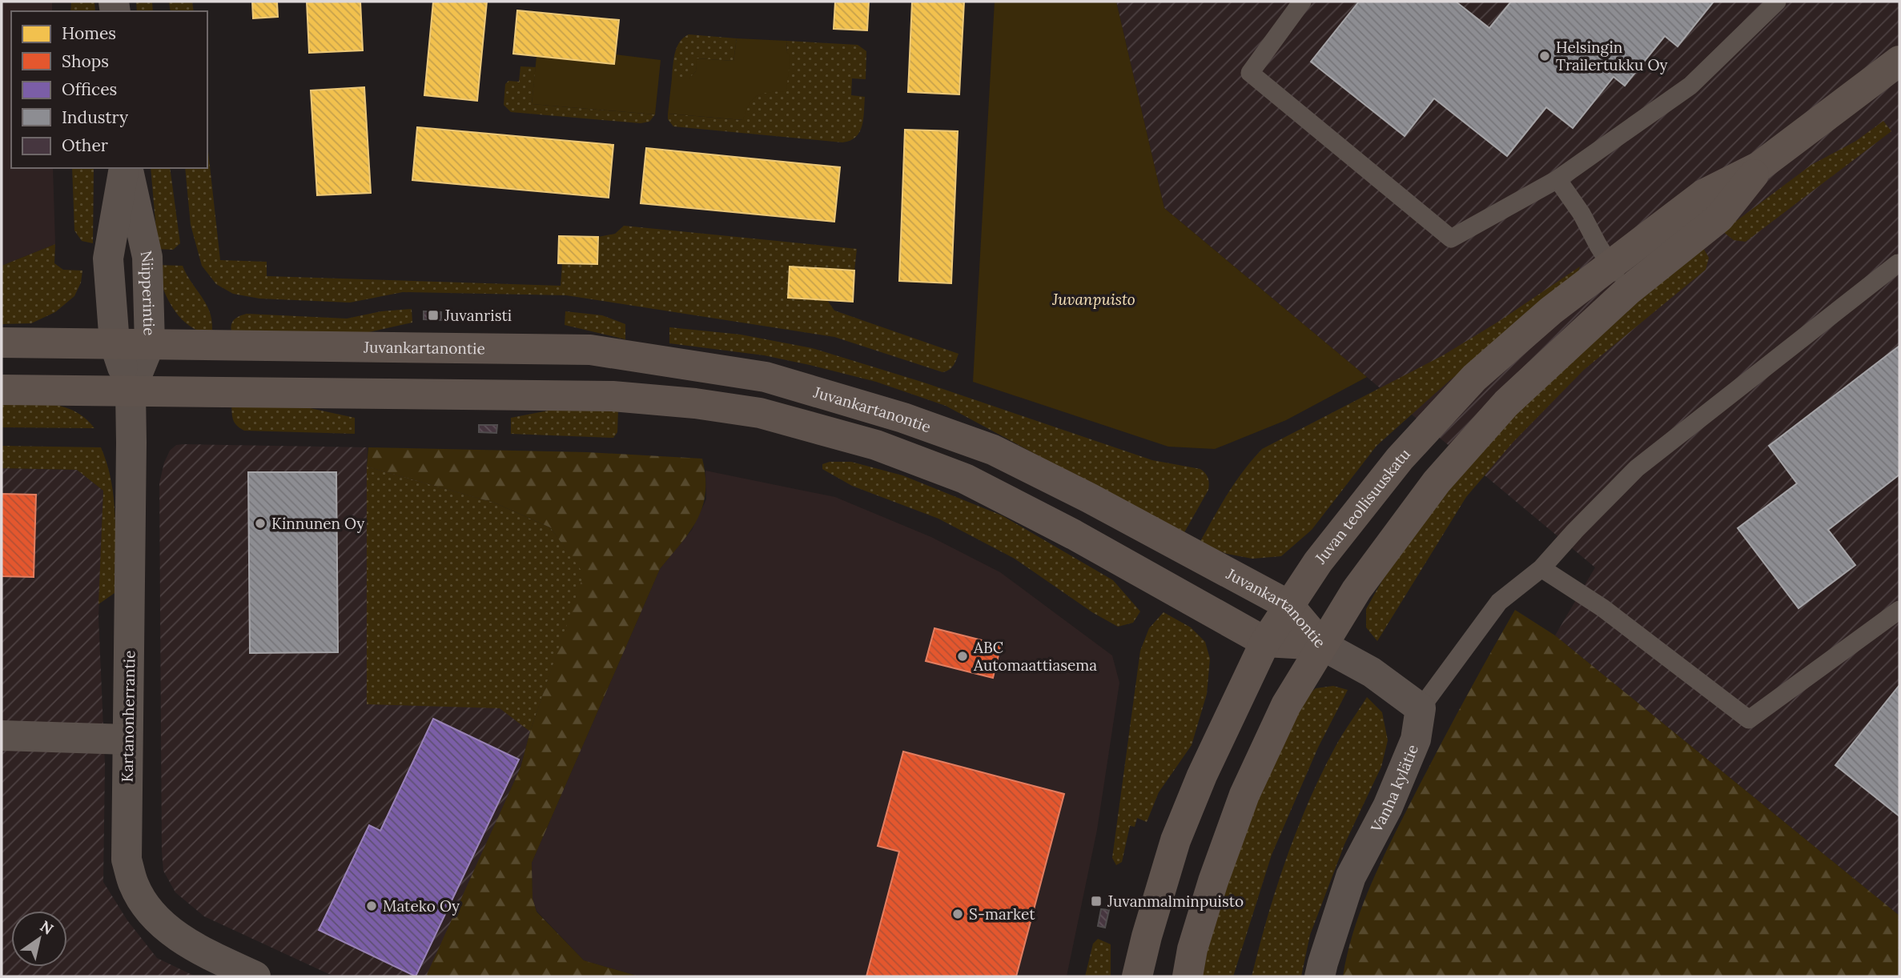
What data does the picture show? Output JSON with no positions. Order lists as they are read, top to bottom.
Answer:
{
  "streets": {
    "main road": ["Juvankartanontie", "Juvan teollisuuskatu"],
    "street": ["Niipperintie", "Kartanonherrantie", "Vanha kylätie"]
  },
  "crossings": [
    ["Niipperintie", "Juvankartanontie"],
    ["Niipperintie", "Kartanonherrantie"],
    ["Juvankartanontie", "Juvan teollisuuskatu"],
    ["Juvankartanontie", "Kartanonherrantie"]
  ],
  "parks": ["Juvanpuisto"],
  "places": {
    "other": [
      "Helsingin Trailertukku Oy",
      "Kinnunen Oy",
      "ABC Automaattiasema",
      "Mateko Oy",
      "S-market"
    ],
    "transit": ["Juvanristi", "Juvanmalminpuisto"]
  },
  "legend": [
    "Homes",
    "Shops",
    "Offices",
    "Industry",
    "Other"
  ],
  "north": "top right"
}
